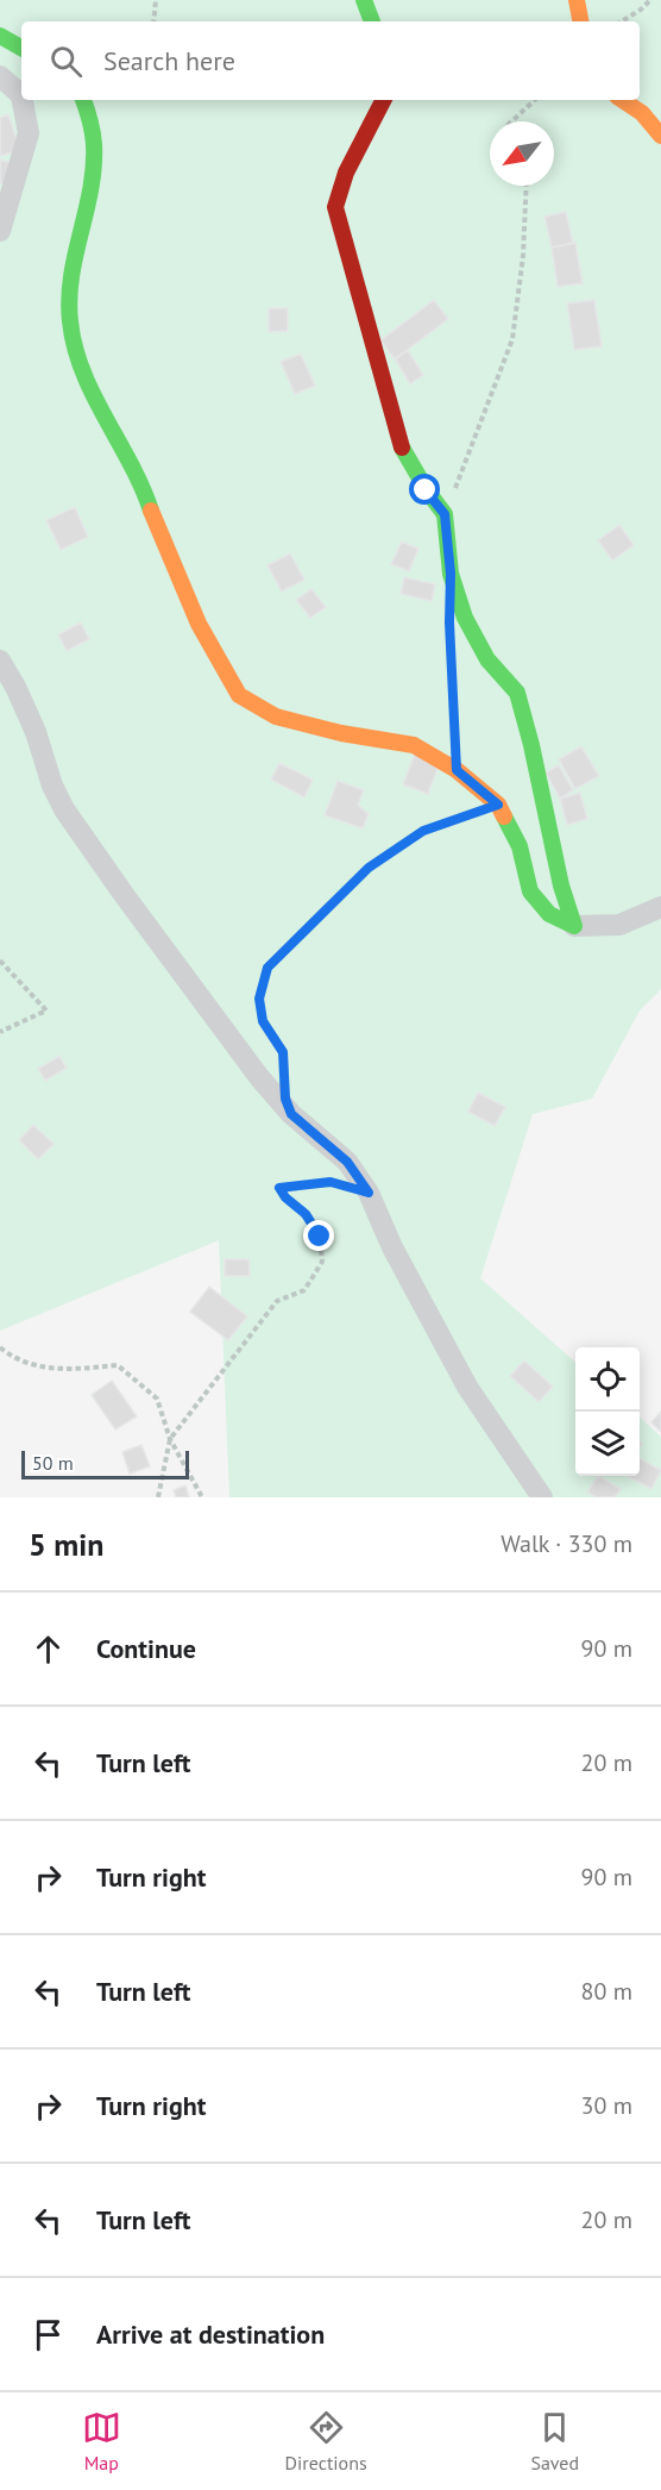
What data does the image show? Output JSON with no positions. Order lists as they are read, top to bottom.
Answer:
{
  "scale_bar": "50 m",
  "north": "bottom left",
  "page": {
    "search": "Search here",
    "scale": "50 m",
    "heading": ["5 min", "Walk · 330 m"],
    "list": [
      ["Continue", "90 m"],
      ["Turn left", "20 m"],
      ["Turn right", "90 m"],
      ["Turn left", "80 m"],
      ["Turn right", "30 m"],
      ["Turn left", "20 m"],
      "Arrive at destination"
    ],
    "nav": ["Map", "Directions", "Saved"]
  }
}
